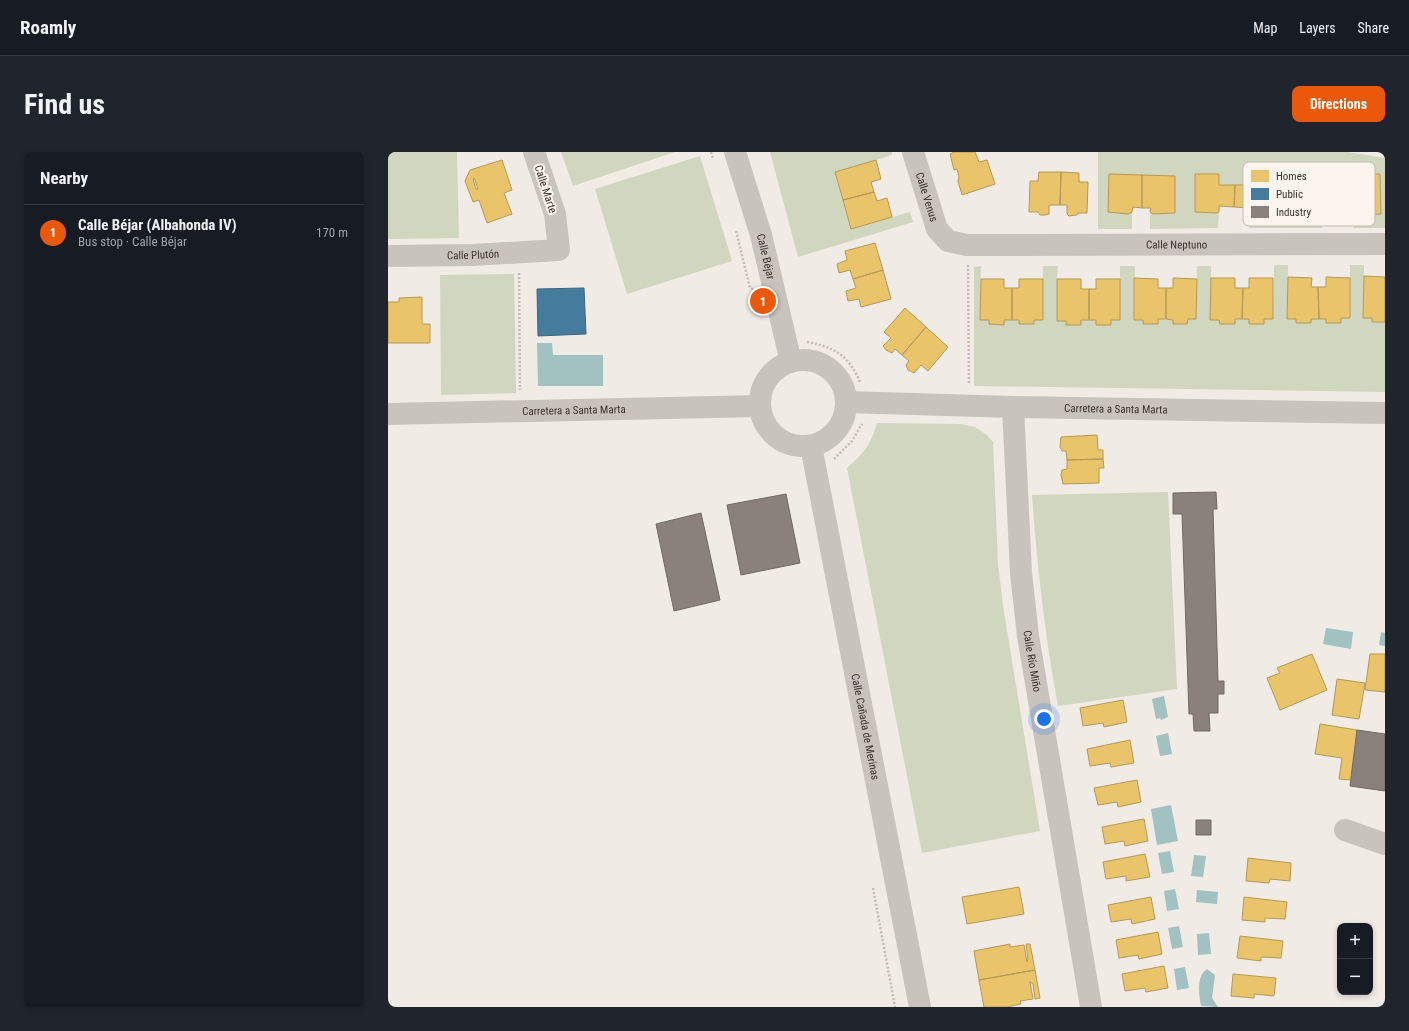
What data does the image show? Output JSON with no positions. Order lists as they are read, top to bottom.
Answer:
{
  "streets": {
    "street": [
      "Calle Marte",
      "Calle Venus",
      "Calle Neptuno",
      "Calle Plutón",
      "Calle Béjar",
      "Carretera a Santa Marta",
      "Calle Río Miño",
      "Calle Cañada de Merinas"
    ]
  },
  "crossings": [
    ["Calle Marte", "Calle Plutón"],
    ["Calle Venus", "Calle Neptuno"],
    ["Calle Béjar", "Carretera a Santa Marta"],
    ["Calle Béjar", "Calle Cañada de Merinas"],
    ["Carretera a Santa Marta", "Calle Río Miño"],
    ["Carretera a Santa Marta", "Calle Cañada de Merinas"]
  ],
  "legend": ["Homes", "Public", "Industry"],
  "page": {
    "header": "Roamly",
    "nav": ["Map", "Layers", "Share"],
    "buttons": "Directions",
    "title": "Find us",
    "heading": "Nearby",
    "list": [
      {
        "mark": "1",
        "name": "Calle Béjar (Albahonda IV)",
        "note": "Bus stop · Calle Béjar",
        "value": "170 m"
      }
    ],
    "pins": "1",
    "map_buttons": ["+", "−"]
  }
}
